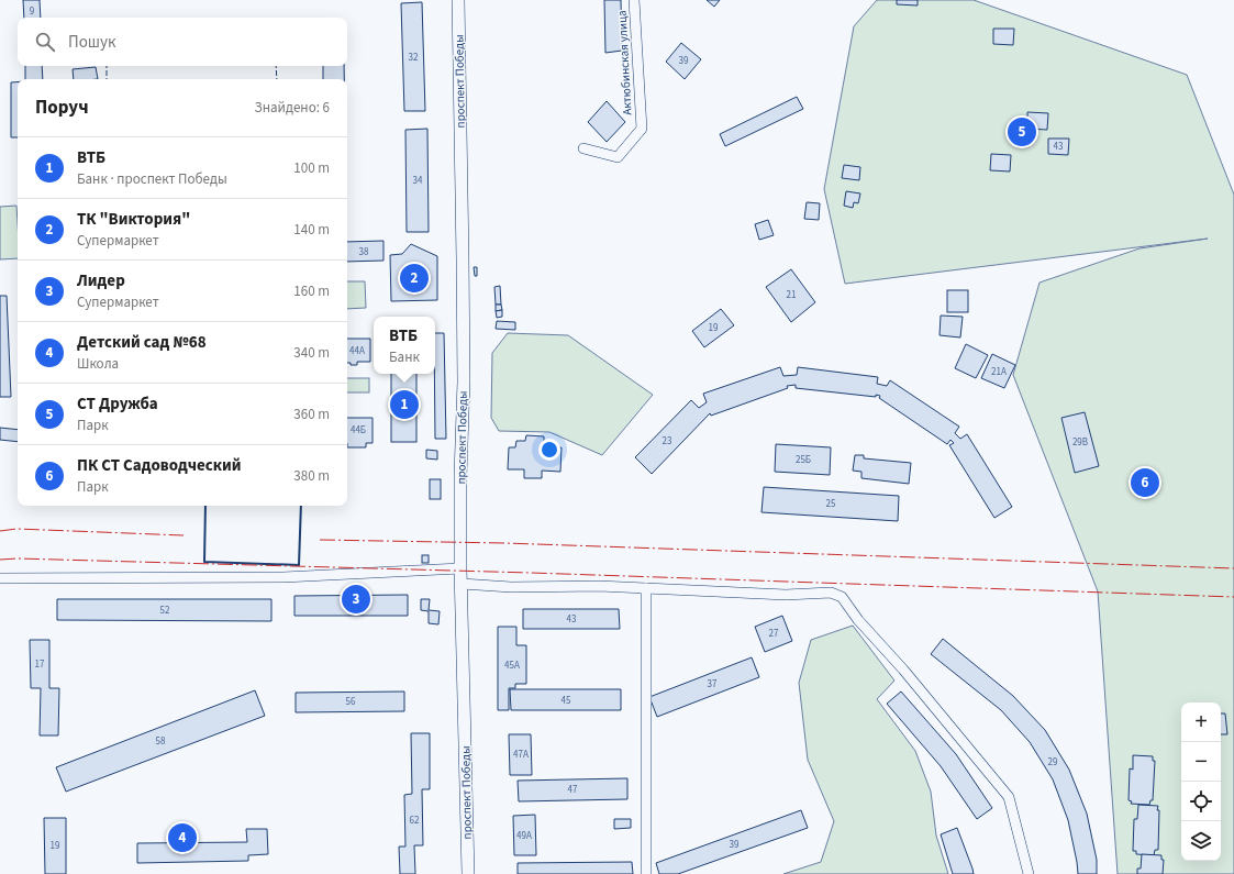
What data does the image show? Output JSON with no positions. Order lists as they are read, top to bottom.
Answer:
{
  "streets": {
    "street": ["Актюбинская улица", "проспект Победы"]
  },
  "house_numbers": [
    "9",
    "32",
    "39",
    "43",
    "34",
    "38",
    "21",
    "19",
    "44А",
    "21А",
    "44Б",
    "23",
    "29В",
    "25Б",
    "25",
    "52",
    "43",
    "27",
    "17",
    "45А",
    "37",
    "45",
    "56",
    "58",
    "47А",
    "29",
    "47",
    "62",
    "49А",
    "39",
    "19"
  ],
  "page": {
    "search": "Пошук",
    "heading": ["Поруч", "Знайдено: 6"],
    "pins": [
      "5",
      "2",
      "1",
      "6",
      "3",
      "4"
    ],
    "list": [
      {
        "mark": "1",
        "name": "ВТБ",
        "note": "Банк · проспект Победы",
        "value": "100 m"
      },
      {
        "mark": "2",
        "name": "ТК \"Виктория\"",
        "note": "Супермаркет",
        "value": "140 m"
      },
      {
        "mark": "3",
        "name": "Лидер",
        "note": "Супермаркет",
        "value": "160 m"
      },
      {
        "mark": "4",
        "name": "Детский сад №68",
        "note": "Школа",
        "value": "340 m"
      },
      {
        "mark": "5",
        "name": "СТ Дружба",
        "note": "Парк",
        "value": "360 m"
      },
      {
        "mark": "6",
        "name": "ПК СТ Садоводческий",
        "note": "Парк",
        "value": "380 m"
      }
    ],
    "popup": ["ВТБ", "Банк"],
    "map_buttons": ["+", "−"]
  }
}
